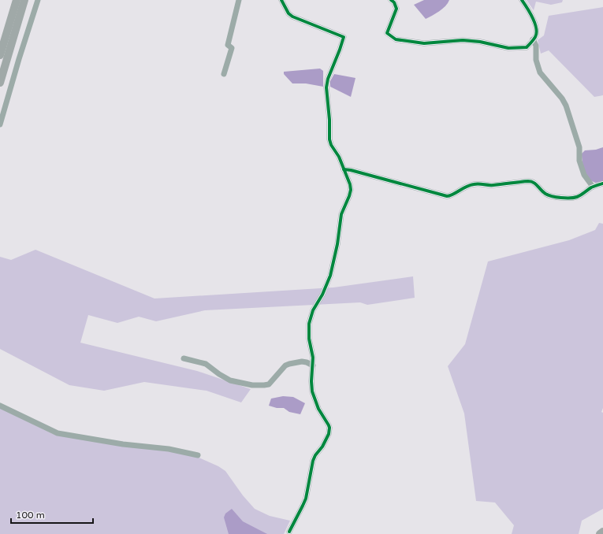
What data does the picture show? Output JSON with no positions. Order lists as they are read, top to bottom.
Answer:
{
  "scale_bar": "100 m"
}
